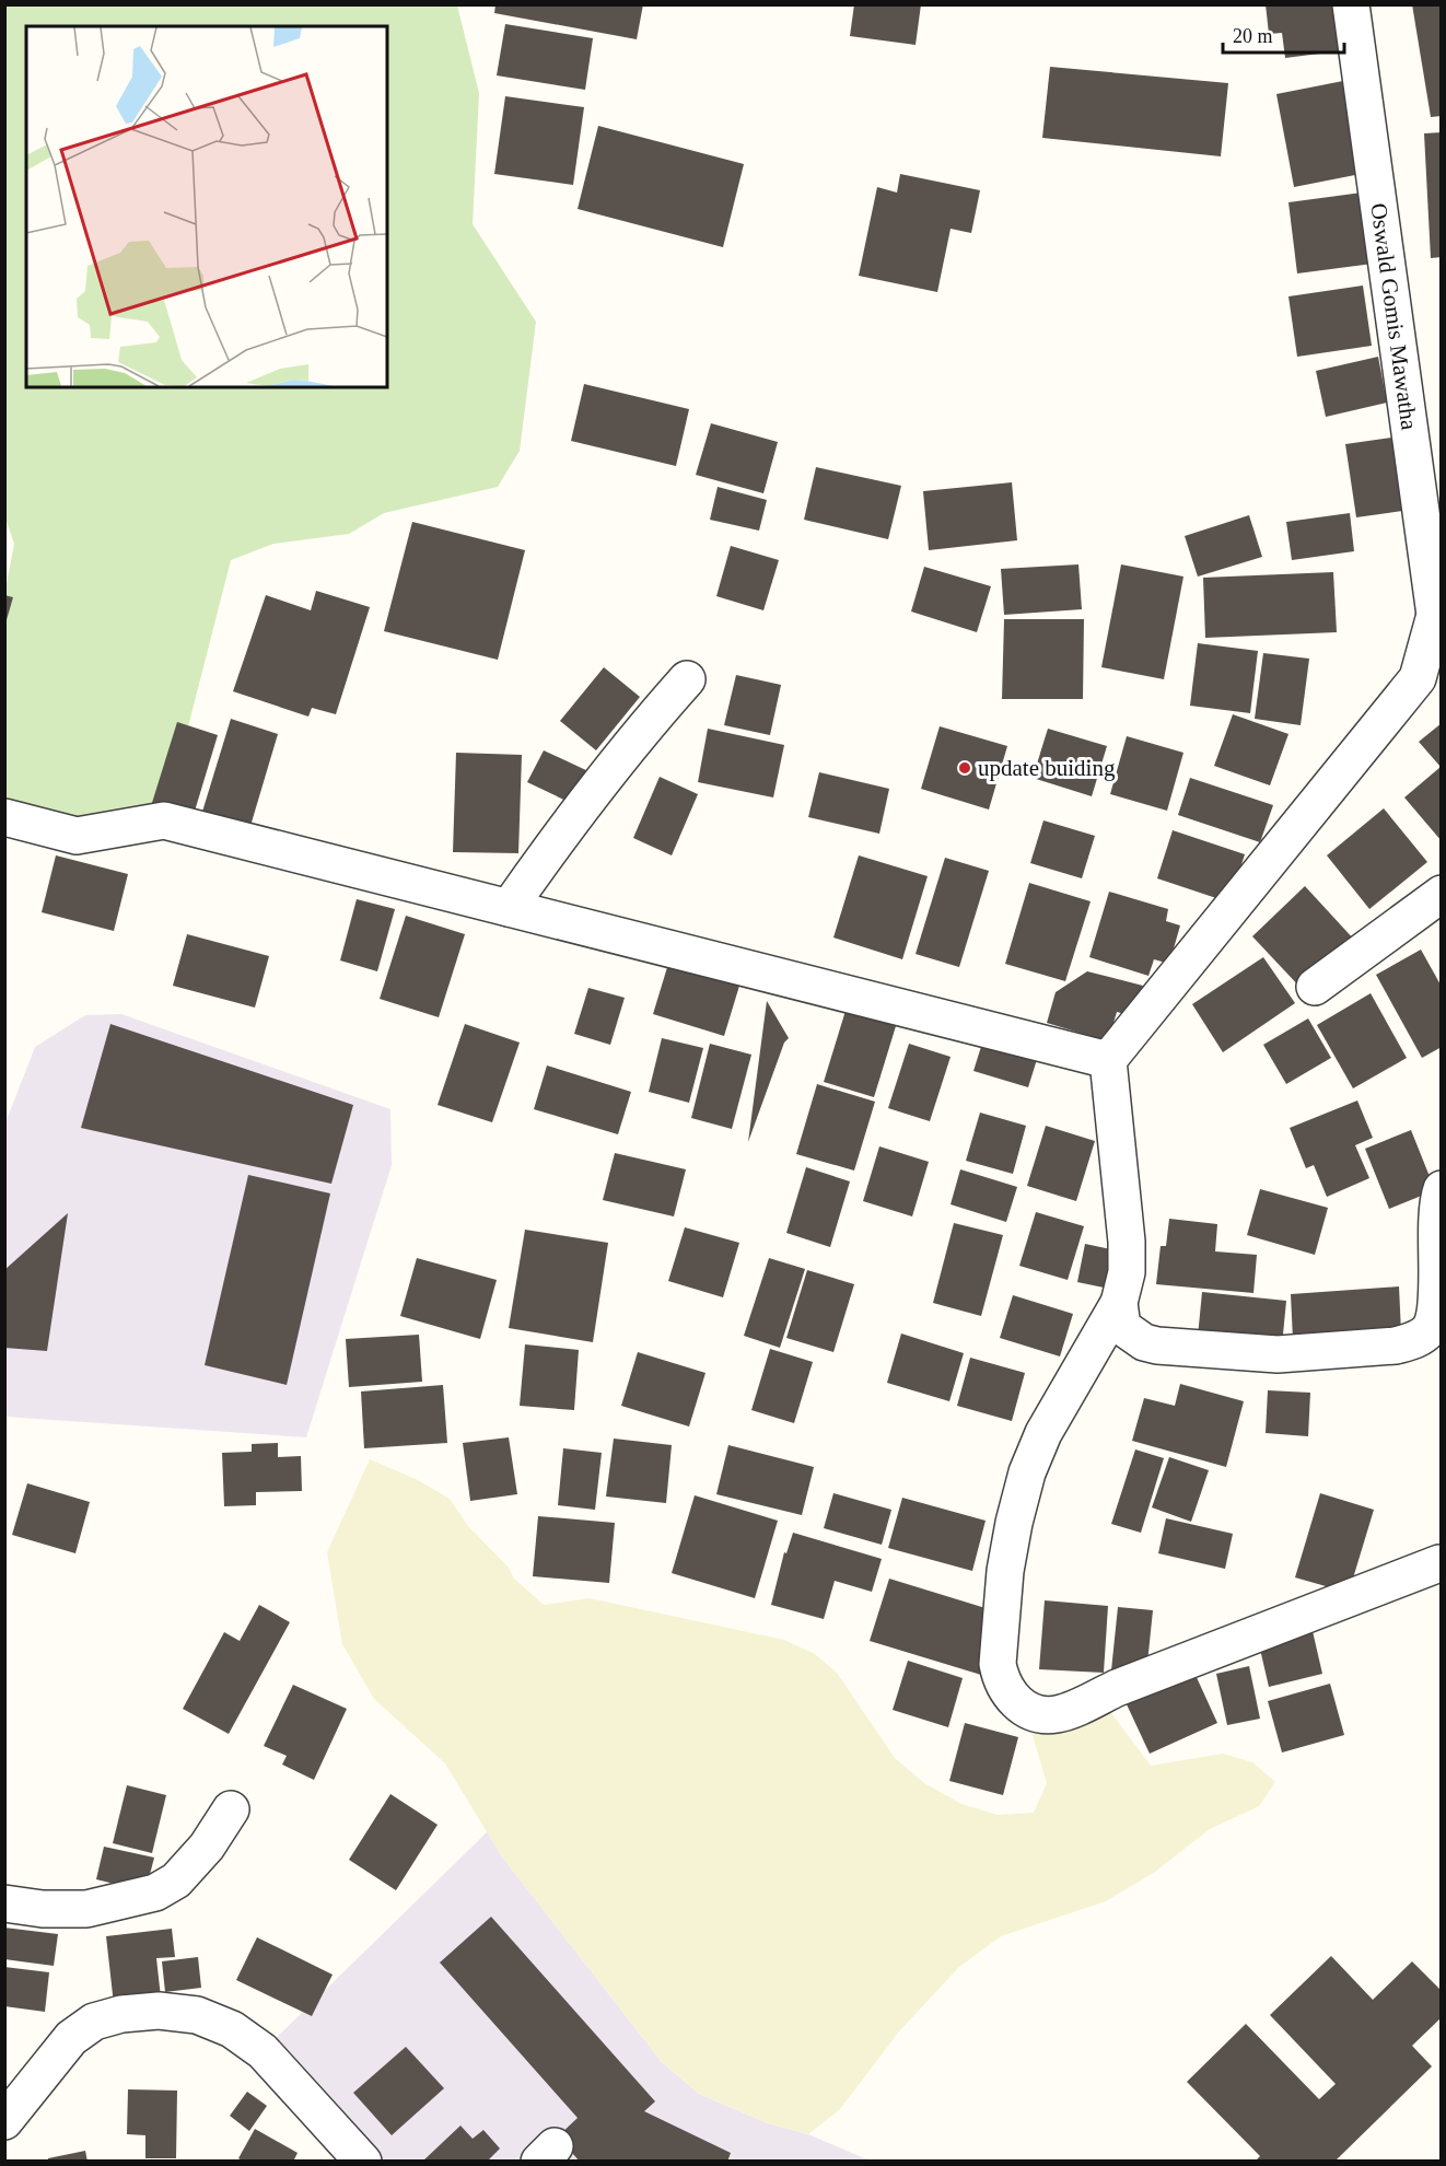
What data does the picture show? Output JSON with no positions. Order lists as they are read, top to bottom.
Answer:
{
  "streets": {
    "street": ["Oswald Gomis Mawatha"]
  },
  "places": ["update buiding"],
  "scale_bar": "20 m"
}
